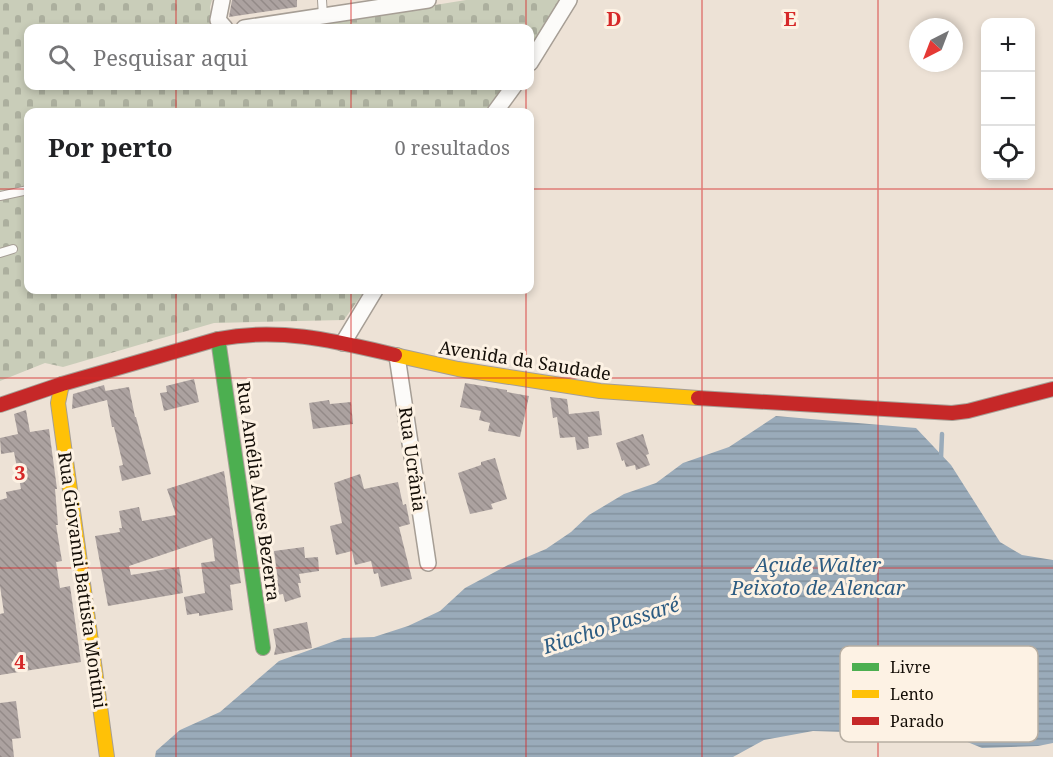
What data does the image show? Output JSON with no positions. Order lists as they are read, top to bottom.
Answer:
{
  "streets": {
    "street": [
      "Avenida da Saudade",
      "Rua Ucrânia",
      "Rua Amélia Alves Bezerra",
      "Rua Giovanni Battista Montini"
    ]
  },
  "crossings": [
    ["Avenida da Saudade", "Rua Ucrânia"],
    ["Avenida da Saudade", "Rua Amélia Alves Bezerra"],
    ["Avenida da Saudade", "Rua Giovanni Battista Montini"]
  ],
  "water": ["Açude Walter Peixoto de Alencar", "Riacho Passaré"],
  "legend": ["Livre", "Lento", "Parado"],
  "north": "bottom left",
  "page": {
    "map_buttons": ["+", "−"],
    "search": "Pesquisar aqui",
    "heading": ["Por perto", "0 resultados"]
  },
  "grid": {
    "columns": ["D", "E"],
    "rows": ["3", "4"]
  }
}
